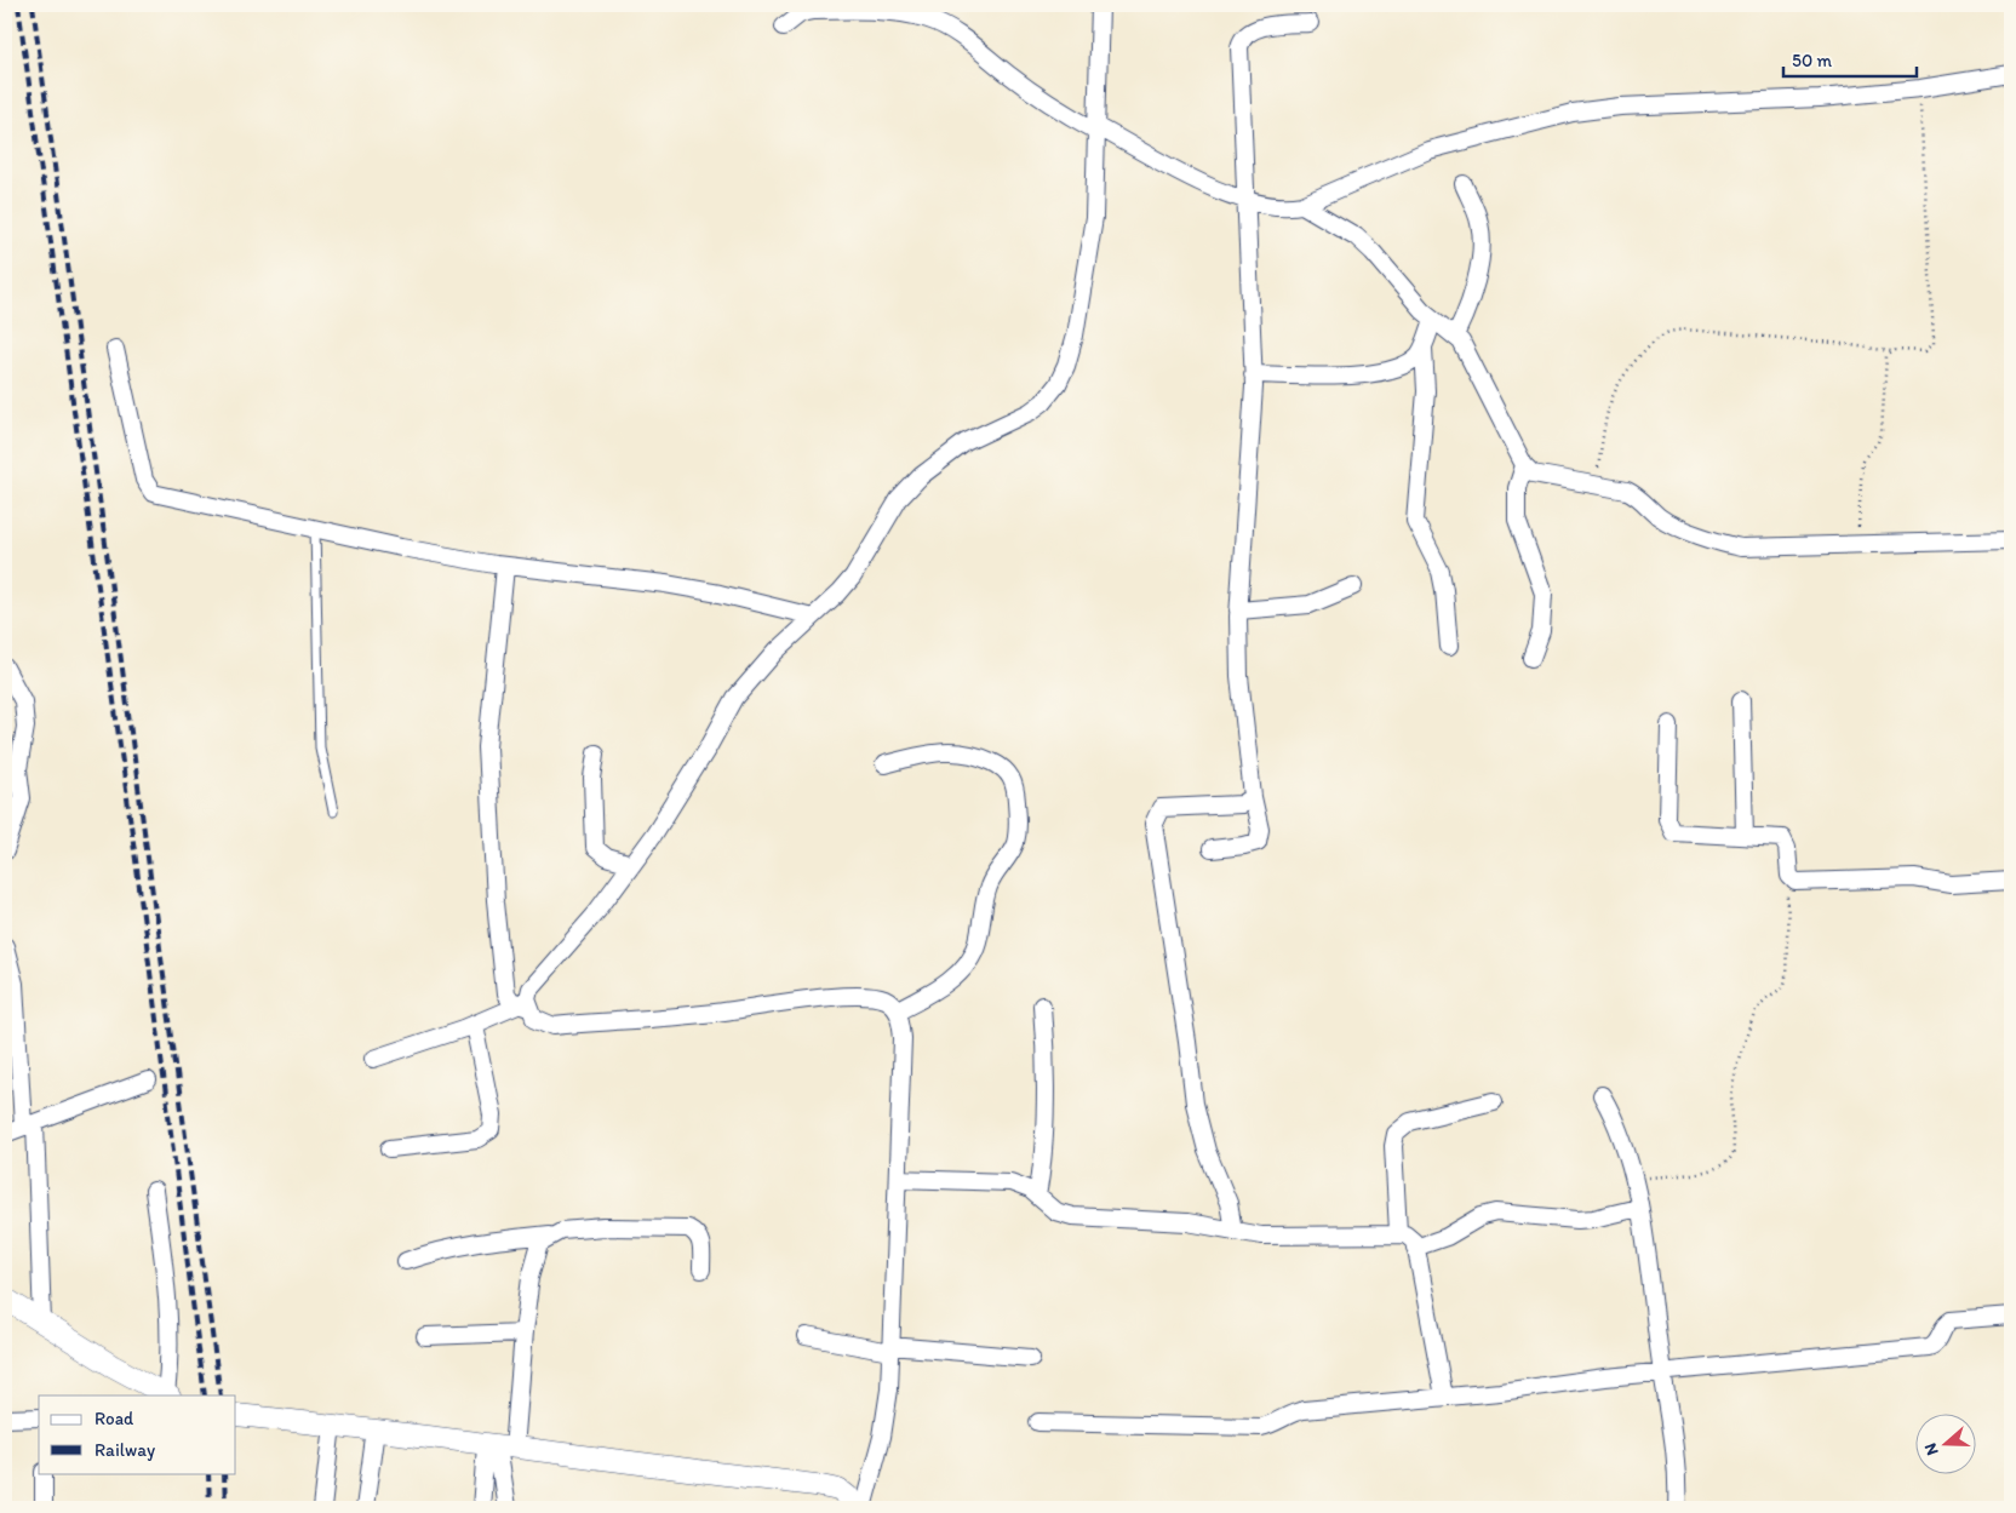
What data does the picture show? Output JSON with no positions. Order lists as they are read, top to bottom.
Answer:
{
  "legend": ["Road", "Railway"],
  "scale_bar": "50 m",
  "north": "left"
}
